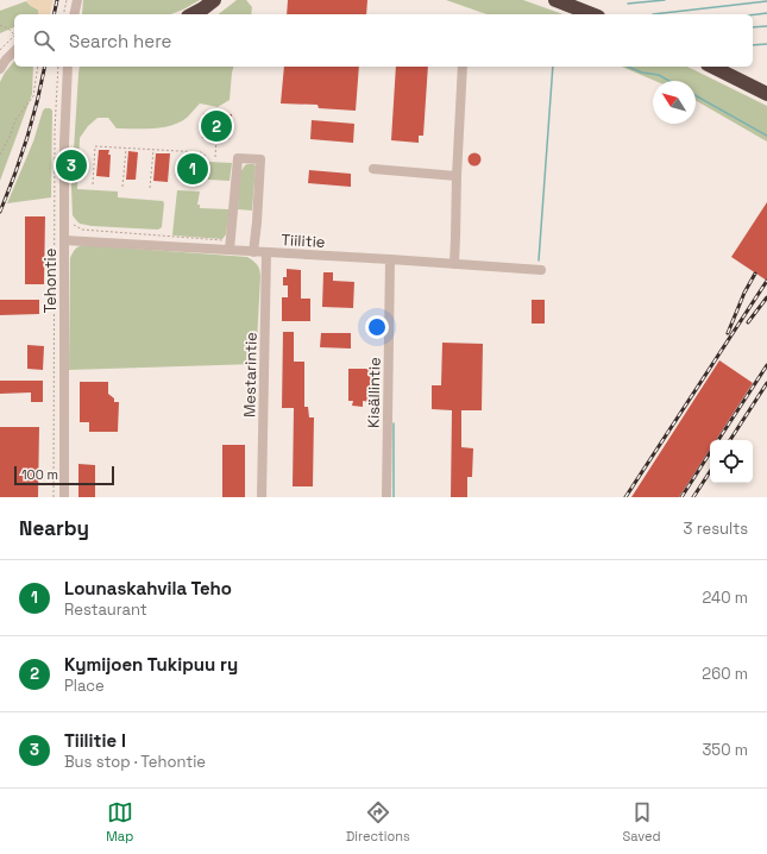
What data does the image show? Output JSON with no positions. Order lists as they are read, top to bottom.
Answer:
{
  "streets": {
    "street": [
      "Tiilitie",
      "Tehontie",
      "Mestarintie",
      "Kisällintie"
    ]
  },
  "crossings": [
    ["Tiilitie", "Tehontie"],
    ["Tiilitie", "Mestarintie"],
    ["Tiilitie", "Kisällintie"]
  ],
  "scale_bar": "100 m",
  "north": "top left",
  "page": {
    "search": "Search here",
    "pins": ["2", "3", "1"],
    "scale": "100 m",
    "heading": ["Nearby", "3 results"],
    "list": [
      {
        "mark": "1",
        "name": "Lounaskahvila Teho",
        "note": "Restaurant",
        "value": "240 m"
      },
      {
        "mark": "2",
        "name": "Kymijoen Tukipuu ry",
        "note": "Place",
        "value": "260 m"
      },
      {
        "mark": "3",
        "name": "Tiilitie I",
        "note": "Bus stop · Tehontie",
        "value": "350 m"
      }
    ],
    "nav": ["Map", "Directions", "Saved"]
  }
}
